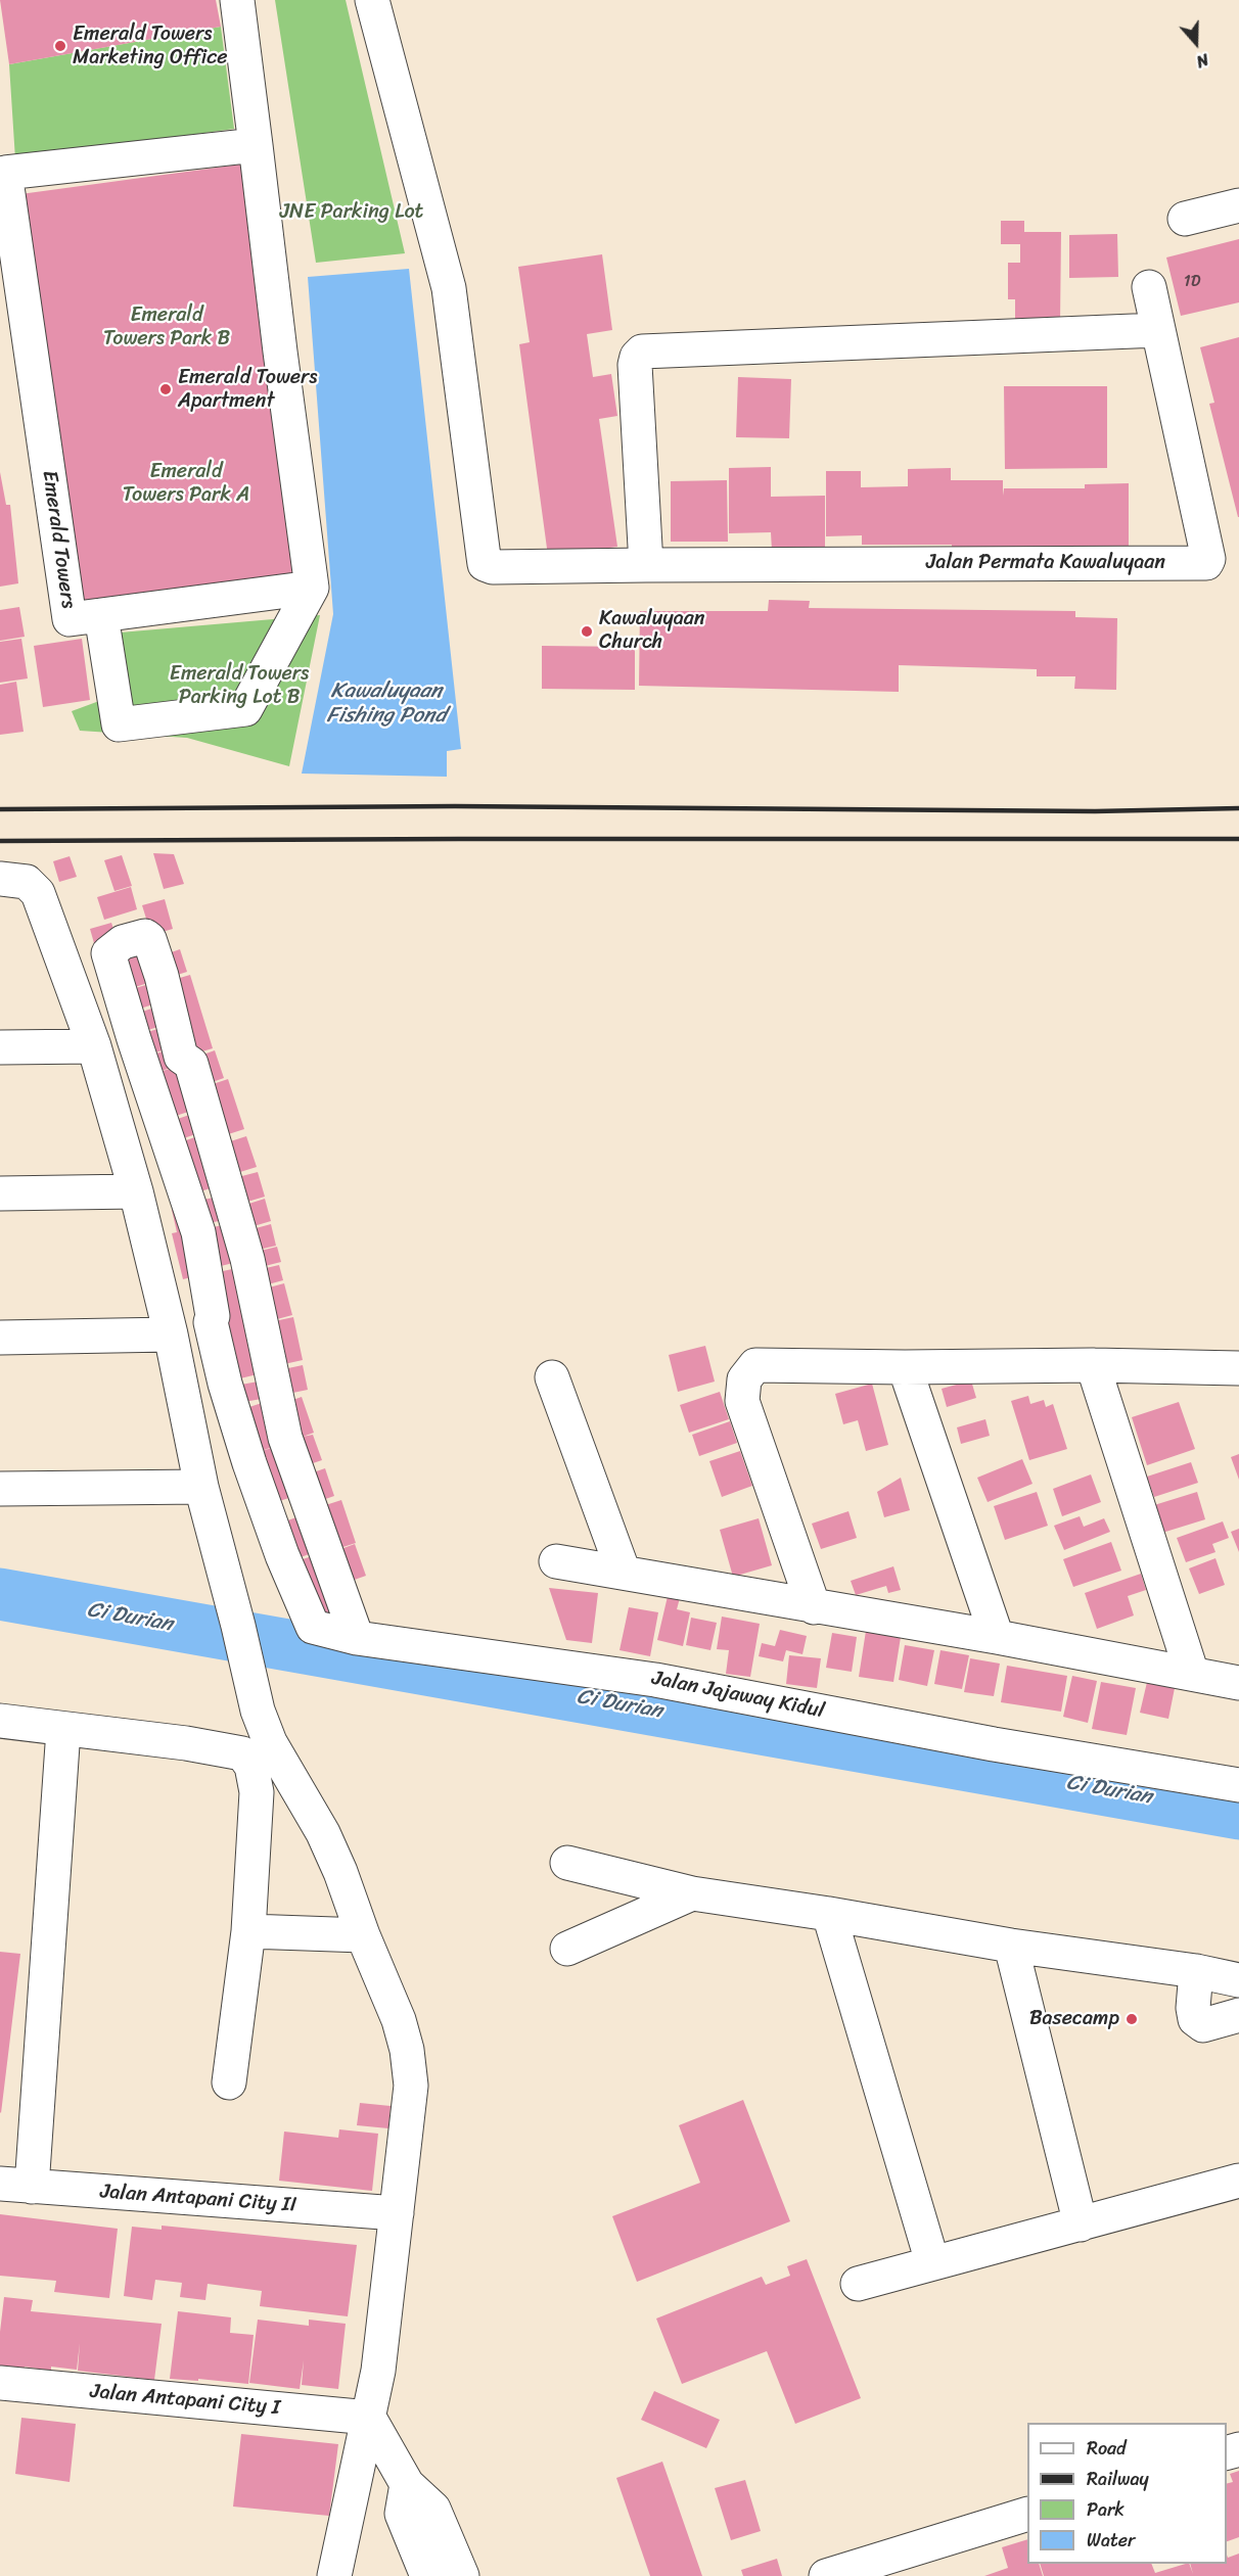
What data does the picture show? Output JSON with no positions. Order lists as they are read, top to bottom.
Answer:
{
  "streets": {
    "street": [
      "Emerald Towers",
      "Jalan Permata Kawaluyaan",
      "Jalan Jajaway Kidul",
      "Jalan Antapani City II",
      "Jalan Antapani City I"
    ]
  },
  "water": ["Kawaluyaan Fishing Pond", "Ci Durian"],
  "parks": [
    "JNE Parking Lot",
    "Emerald Towers Park B",
    "Emerald Towers Park A",
    "Emerald Towers Parking Lot B"
  ],
  "places": [
    "Emerald Towers Marketing Office",
    "Emerald Towers Apartment",
    "Kawaluyaan Church",
    "Basecamp"
  ],
  "house_numbers": ["1D"],
  "legend": [
    "Road",
    "Railway",
    "Park",
    "Water"
  ],
  "north": "bottom"
}
